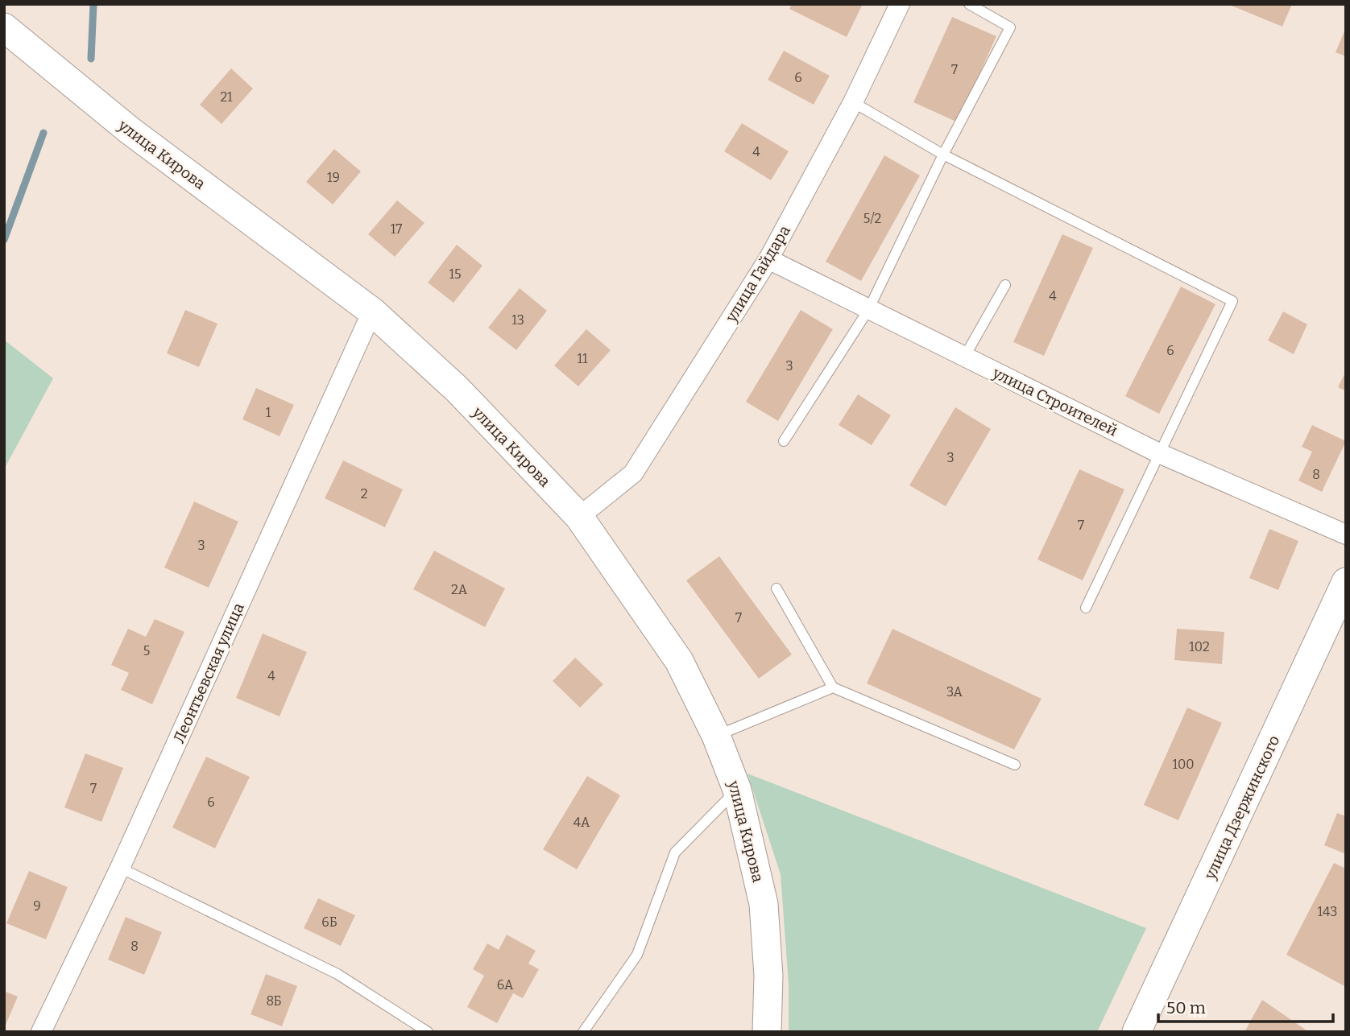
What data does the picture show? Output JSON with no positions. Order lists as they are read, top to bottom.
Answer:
{
  "streets": {
    "main road": ["улица Кирова", "улица Дзержинского"],
    "street": ["улица Гайдара", "улица Строителей", "Леонтьевская улица"]
  },
  "crossings": [
    ["улица Кирова", "улица Гайдара"],
    ["улица Кирова", "Леонтьевская улица"],
    ["улица Гайдара", "улица Строителей"]
  ],
  "house_numbers": [
    "7",
    "6",
    "21",
    "4",
    "19",
    "5/2",
    "17",
    "15",
    "4",
    "13",
    "6",
    "11",
    "3",
    "1",
    "3",
    "8",
    "2",
    "7",
    "3",
    "2А",
    "7",
    "102",
    "5",
    "4",
    "3А",
    "100",
    "7",
    "6",
    "4А",
    "9",
    "143",
    "6Б",
    "8",
    "6А",
    "8Б"
  ],
  "scale_bar": "50 m"
}
